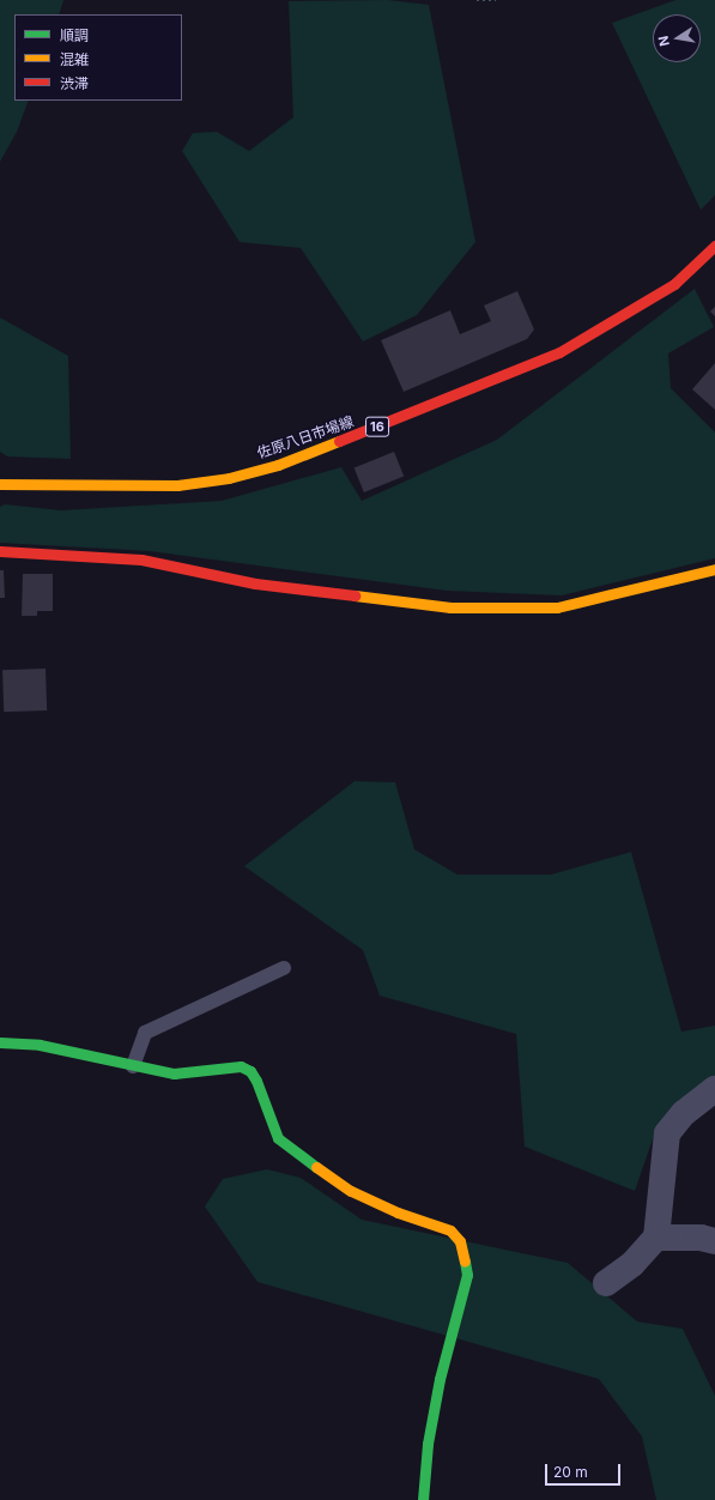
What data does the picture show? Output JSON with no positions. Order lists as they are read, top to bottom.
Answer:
{
  "streets": {
    "street": ["16", "佐原八日市場線"]
  },
  "legend": ["順調", "混雑", "渋滞"],
  "scale_bar": "20 m",
  "north": "left"
}
